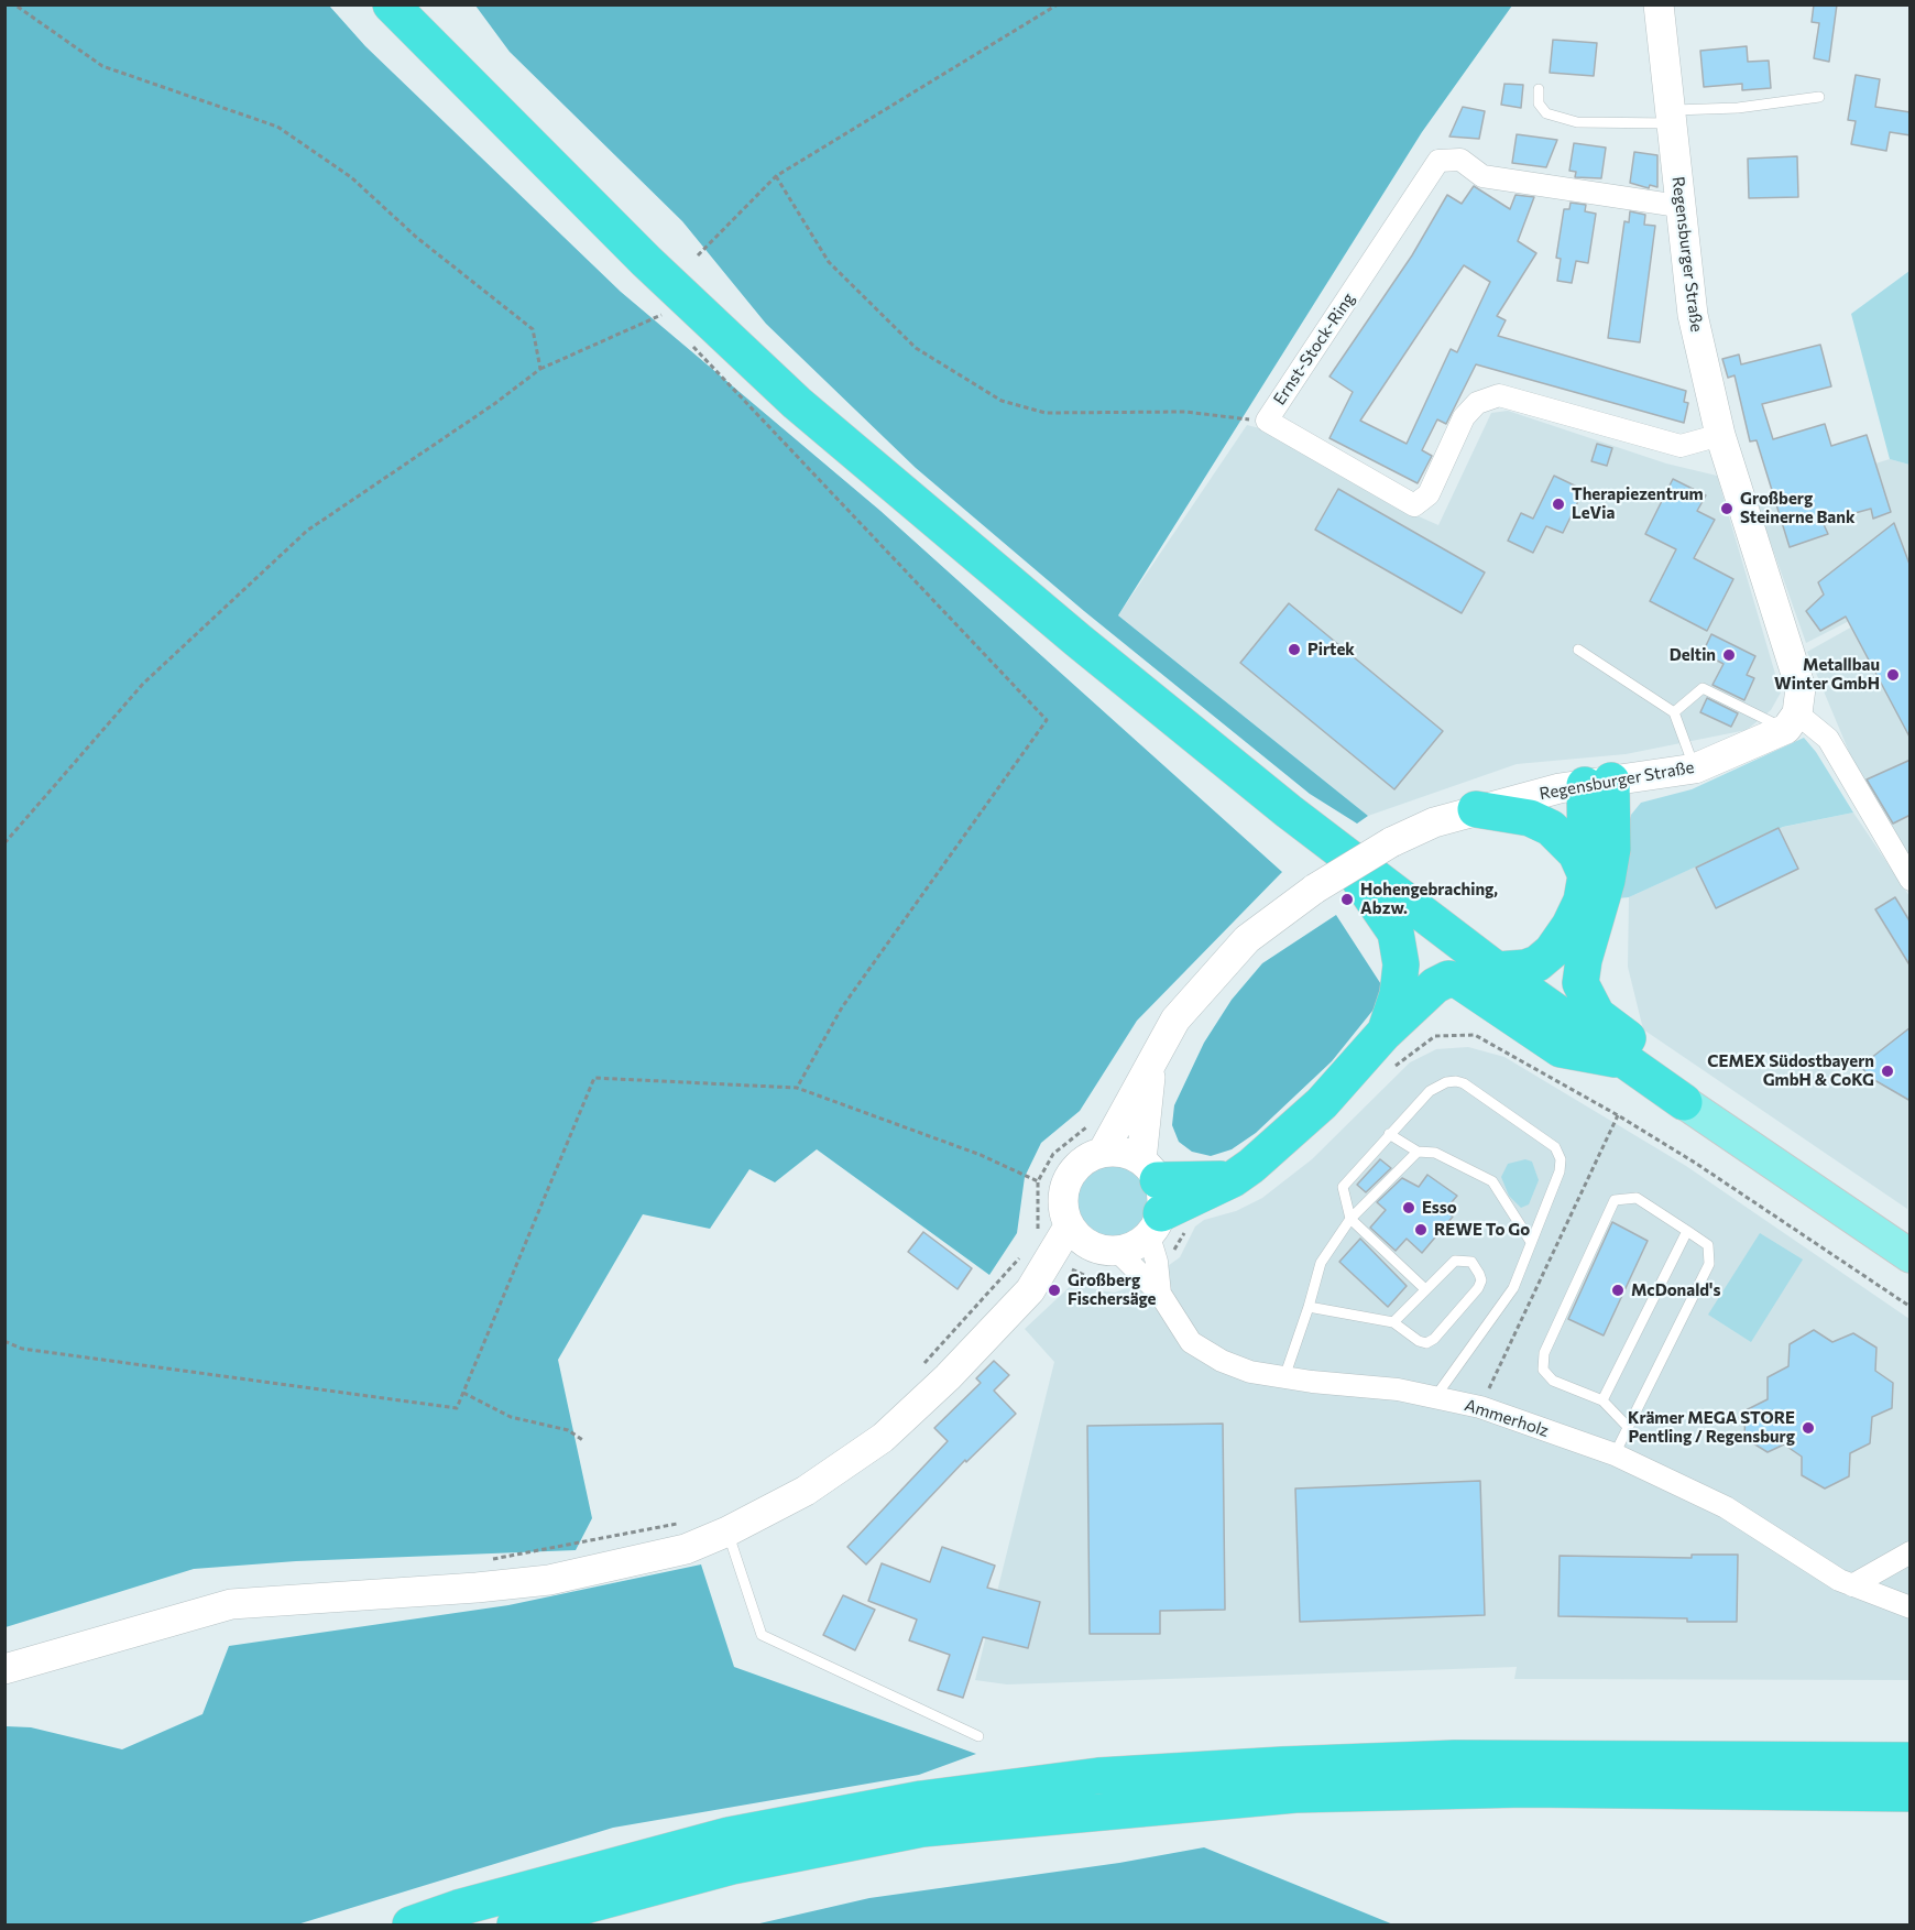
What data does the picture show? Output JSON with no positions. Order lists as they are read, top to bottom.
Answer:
{
  "streets": {
    "street": ["Regensburger Straße", "Ernst-Stock-Ring", "Ammerholz"]
  },
  "crossings": [
    ["Regensburger Straße", "Ernst-Stock-Ring"],
    ["Regensburger Straße", "Ammerholz"]
  ],
  "places": [
    "Therapiezentrum LeVia",
    "Großberg Steinerne Bank",
    "Pirtek",
    "Deltin",
    "Metallbau Winter GmbH",
    "Hohengebraching, Abzw.",
    "CEMEX Südostbayern GmbH & CoKG",
    "Esso",
    "REWE To Go",
    "Großberg Fischersäge",
    "McDonald's",
    "Krämer MEGA STORE Pentling / Regensburg"
  ]
}
